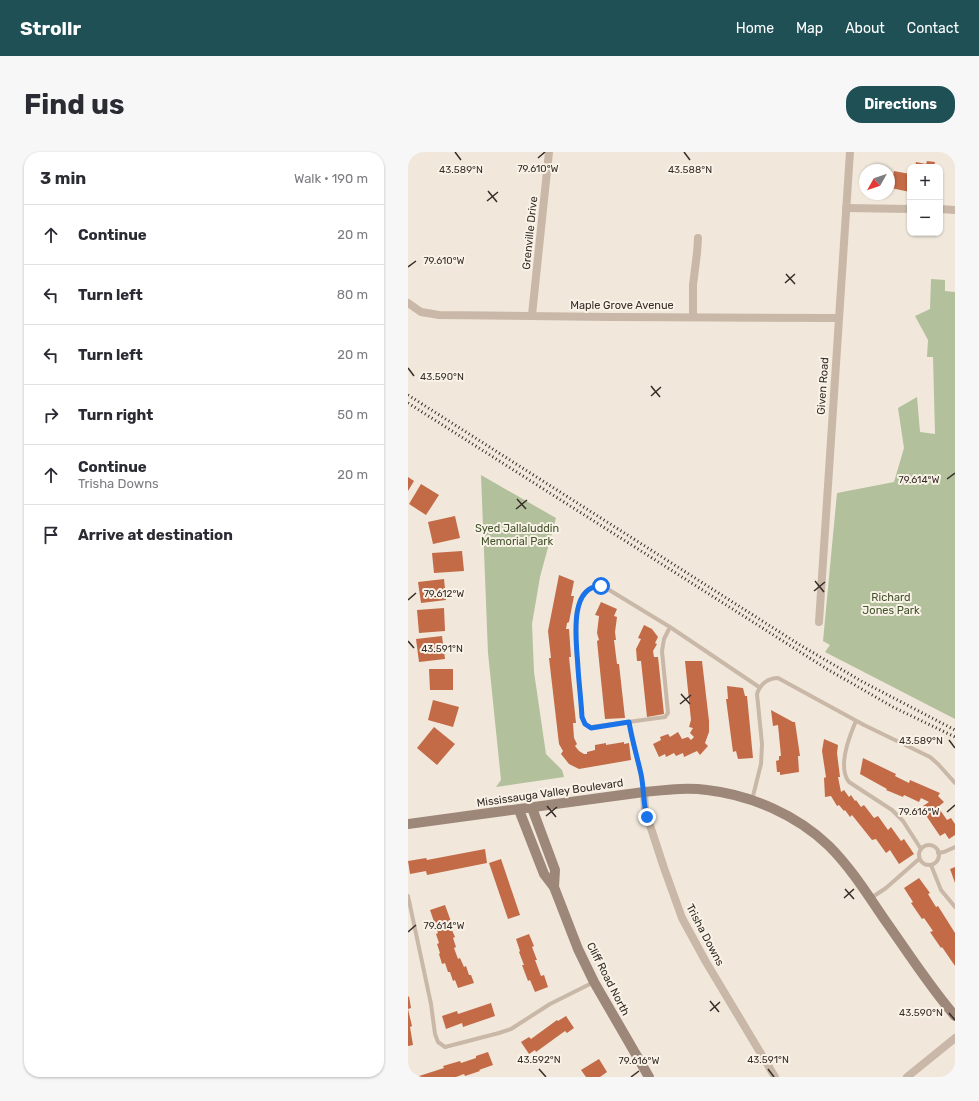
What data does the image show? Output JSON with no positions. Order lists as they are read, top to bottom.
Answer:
{
  "streets": {
    "street": [
      "Grenville Drive",
      "Maple Grove Avenue",
      "Given Road",
      "Mississauga Valley Boulevard",
      "Trisha Downs",
      "Cliff Road North"
    ]
  },
  "crossings": [
    ["Grenville Drive", "Maple Grove Avenue"],
    ["Maple Grove Avenue", "Given Road"],
    ["Mississauga Valley Boulevard", "Trisha Downs"],
    ["Mississauga Valley Boulevard", "Cliff Road North"]
  ],
  "parks": ["Syed Jallaluddin Memorial Park", "Richard Jones Park"],
  "north": "bottom left",
  "page": {
    "header": "Strollr",
    "nav": [
      "Home",
      "Map",
      "About",
      "Contact"
    ],
    "buttons": "Directions",
    "title": "Find us",
    "heading": ["3 min", "Walk · 190 m"],
    "map_buttons": ["+", "−"],
    "list": [
      ["Continue", "20 m"],
      ["Turn left", "80 m"],
      ["Turn left", "20 m"],
      ["Turn right", "50 m"],
      ["Continue", "Trisha Downs", "20 m"],
      "Arrive at destination"
    ]
  },
  "coordinates": [
    "79.610°W",
    "43.589°N",
    "43.588°N",
    "43.590°N",
    "79.614°W",
    "79.612°W",
    "43.591°N",
    "79.616°W",
    "43.592°N"
  ]
}
